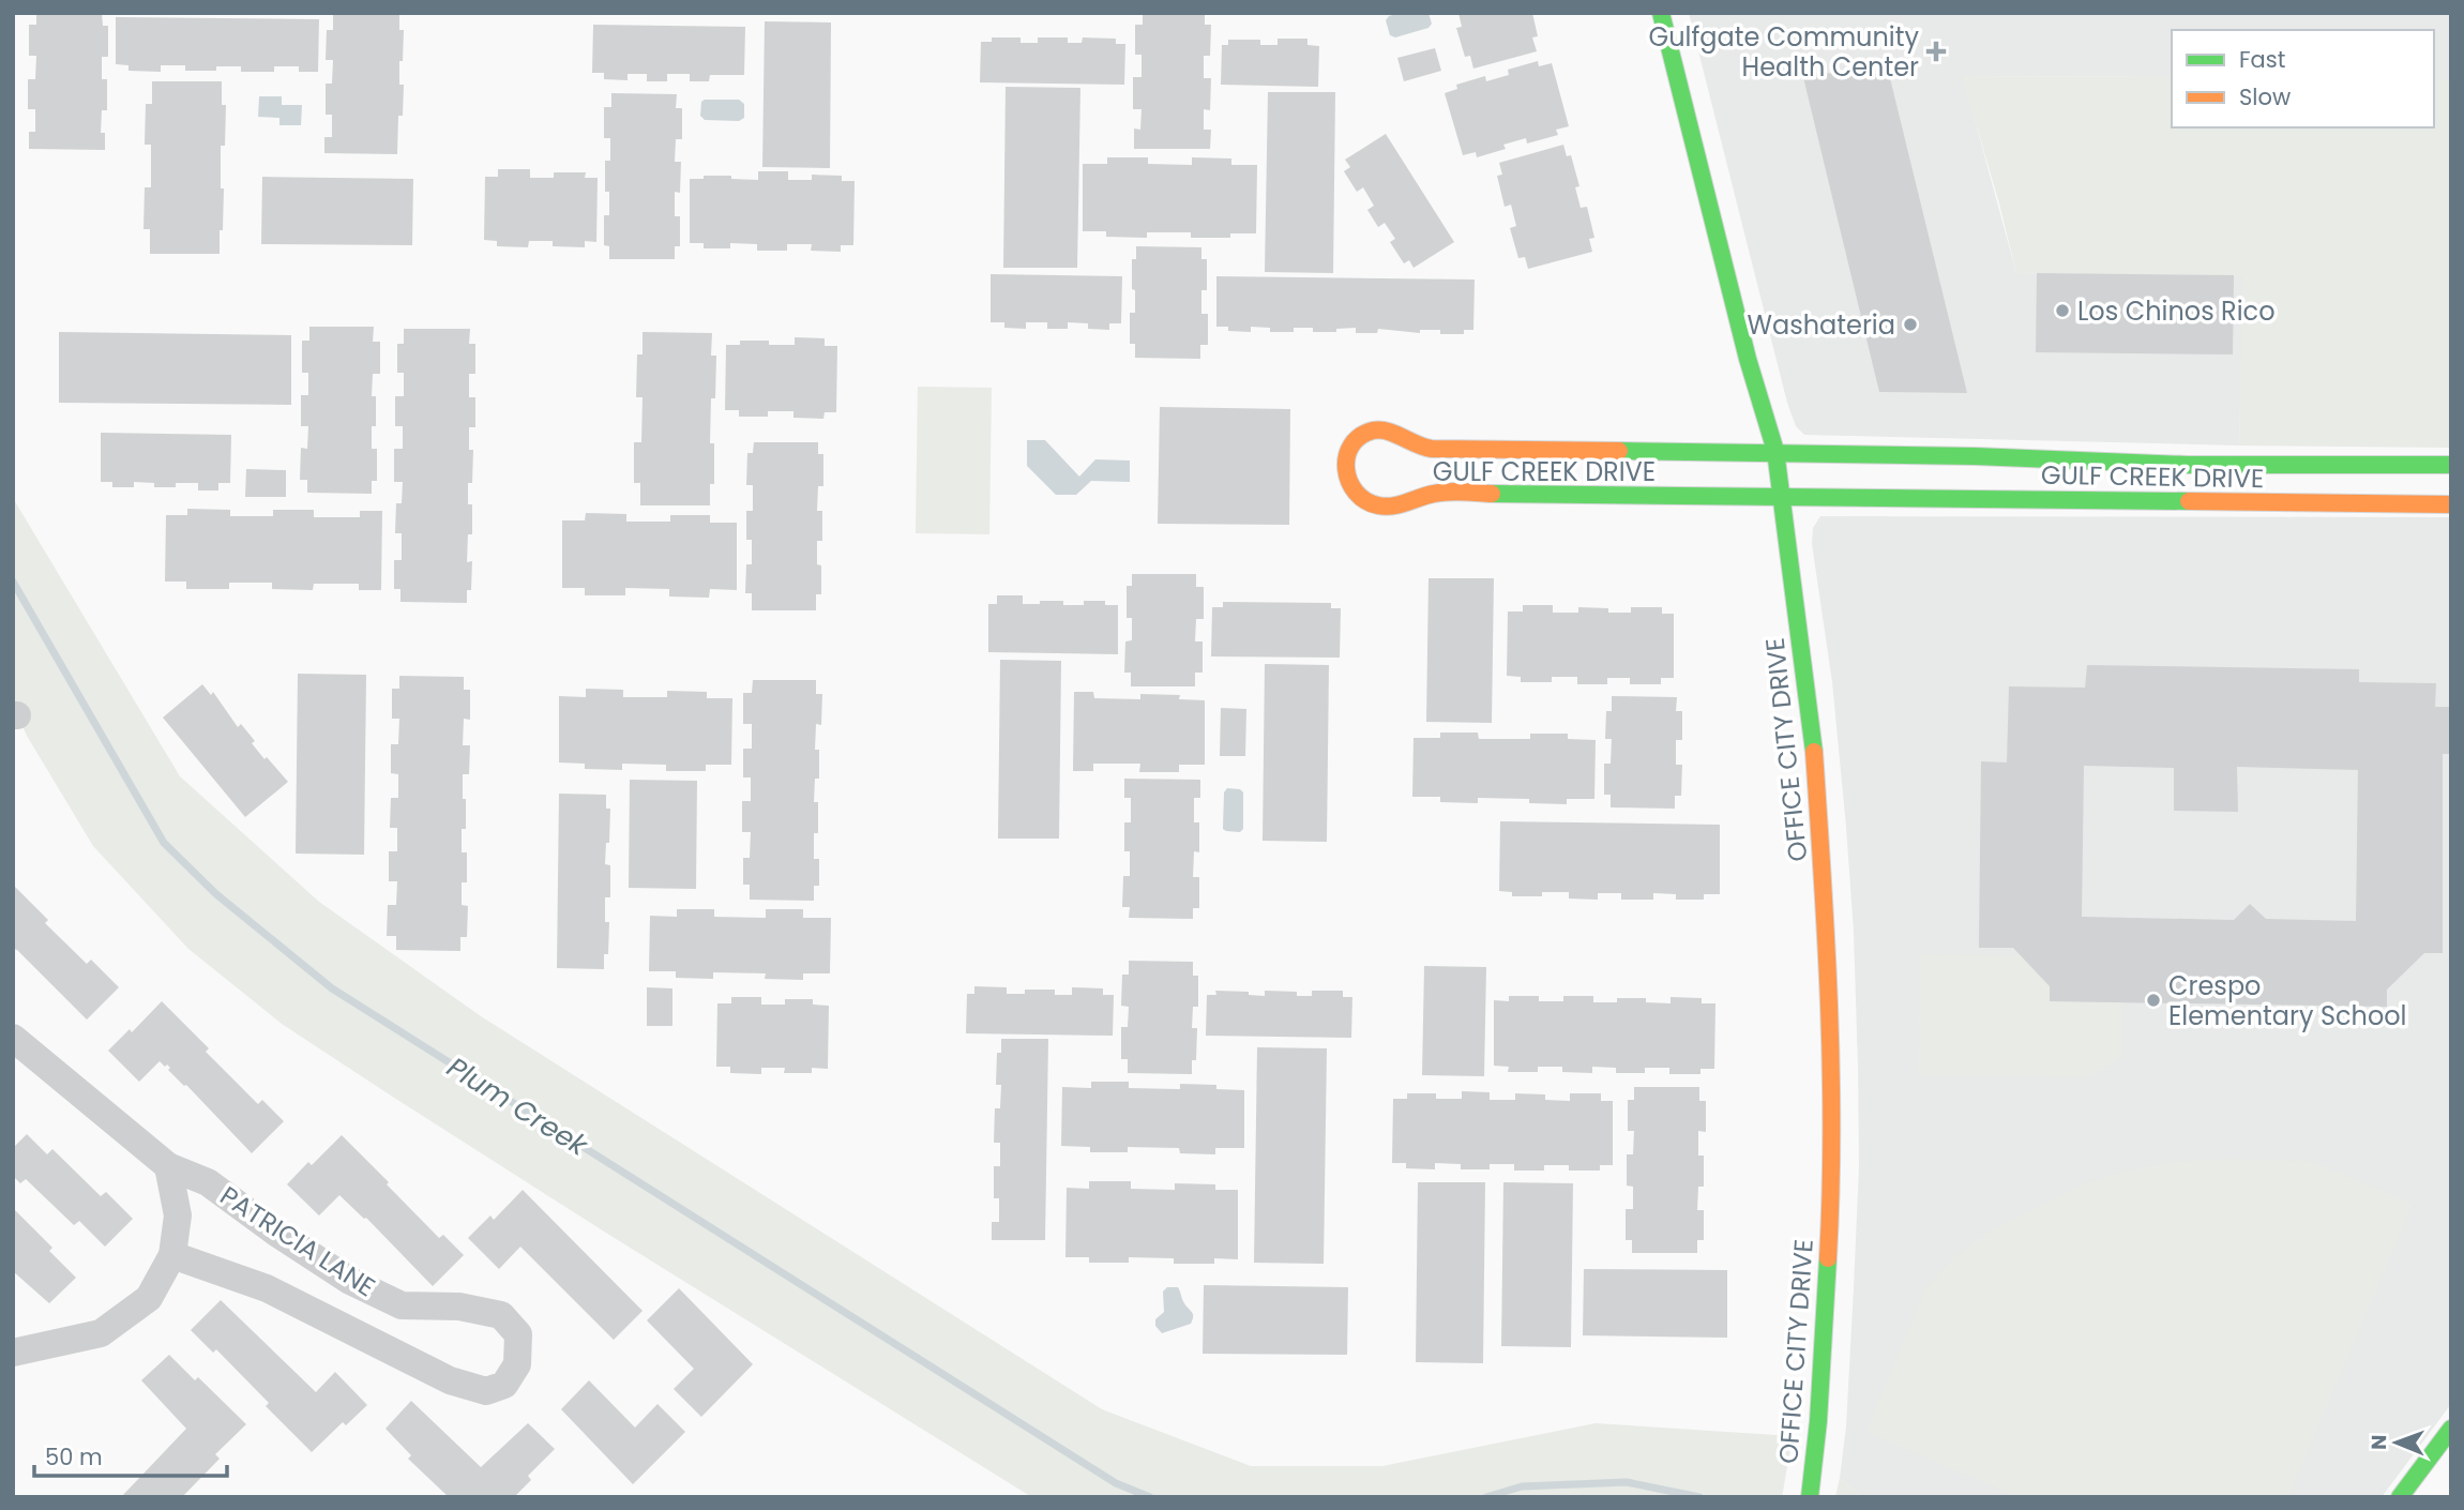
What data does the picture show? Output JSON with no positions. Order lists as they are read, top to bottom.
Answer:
{
  "streets": {
    "street": ["GULF CREEK DRIVE", "OFFICE CITY DRIVE", "PATRICIA LANE"]
  },
  "crossings": [
    ["GULF CREEK DRIVE", "OFFICE CITY DRIVE"]
  ],
  "water": ["Plum Creek"],
  "places": {
    "health": ["Gulfgate Community Health Center"],
    "other": ["Los Chinos Rico", "Washateria", "Crespo Elementary School"]
  },
  "legend": ["Fast", "Slow"],
  "scale_bar": "50 m",
  "north": "left"
}
